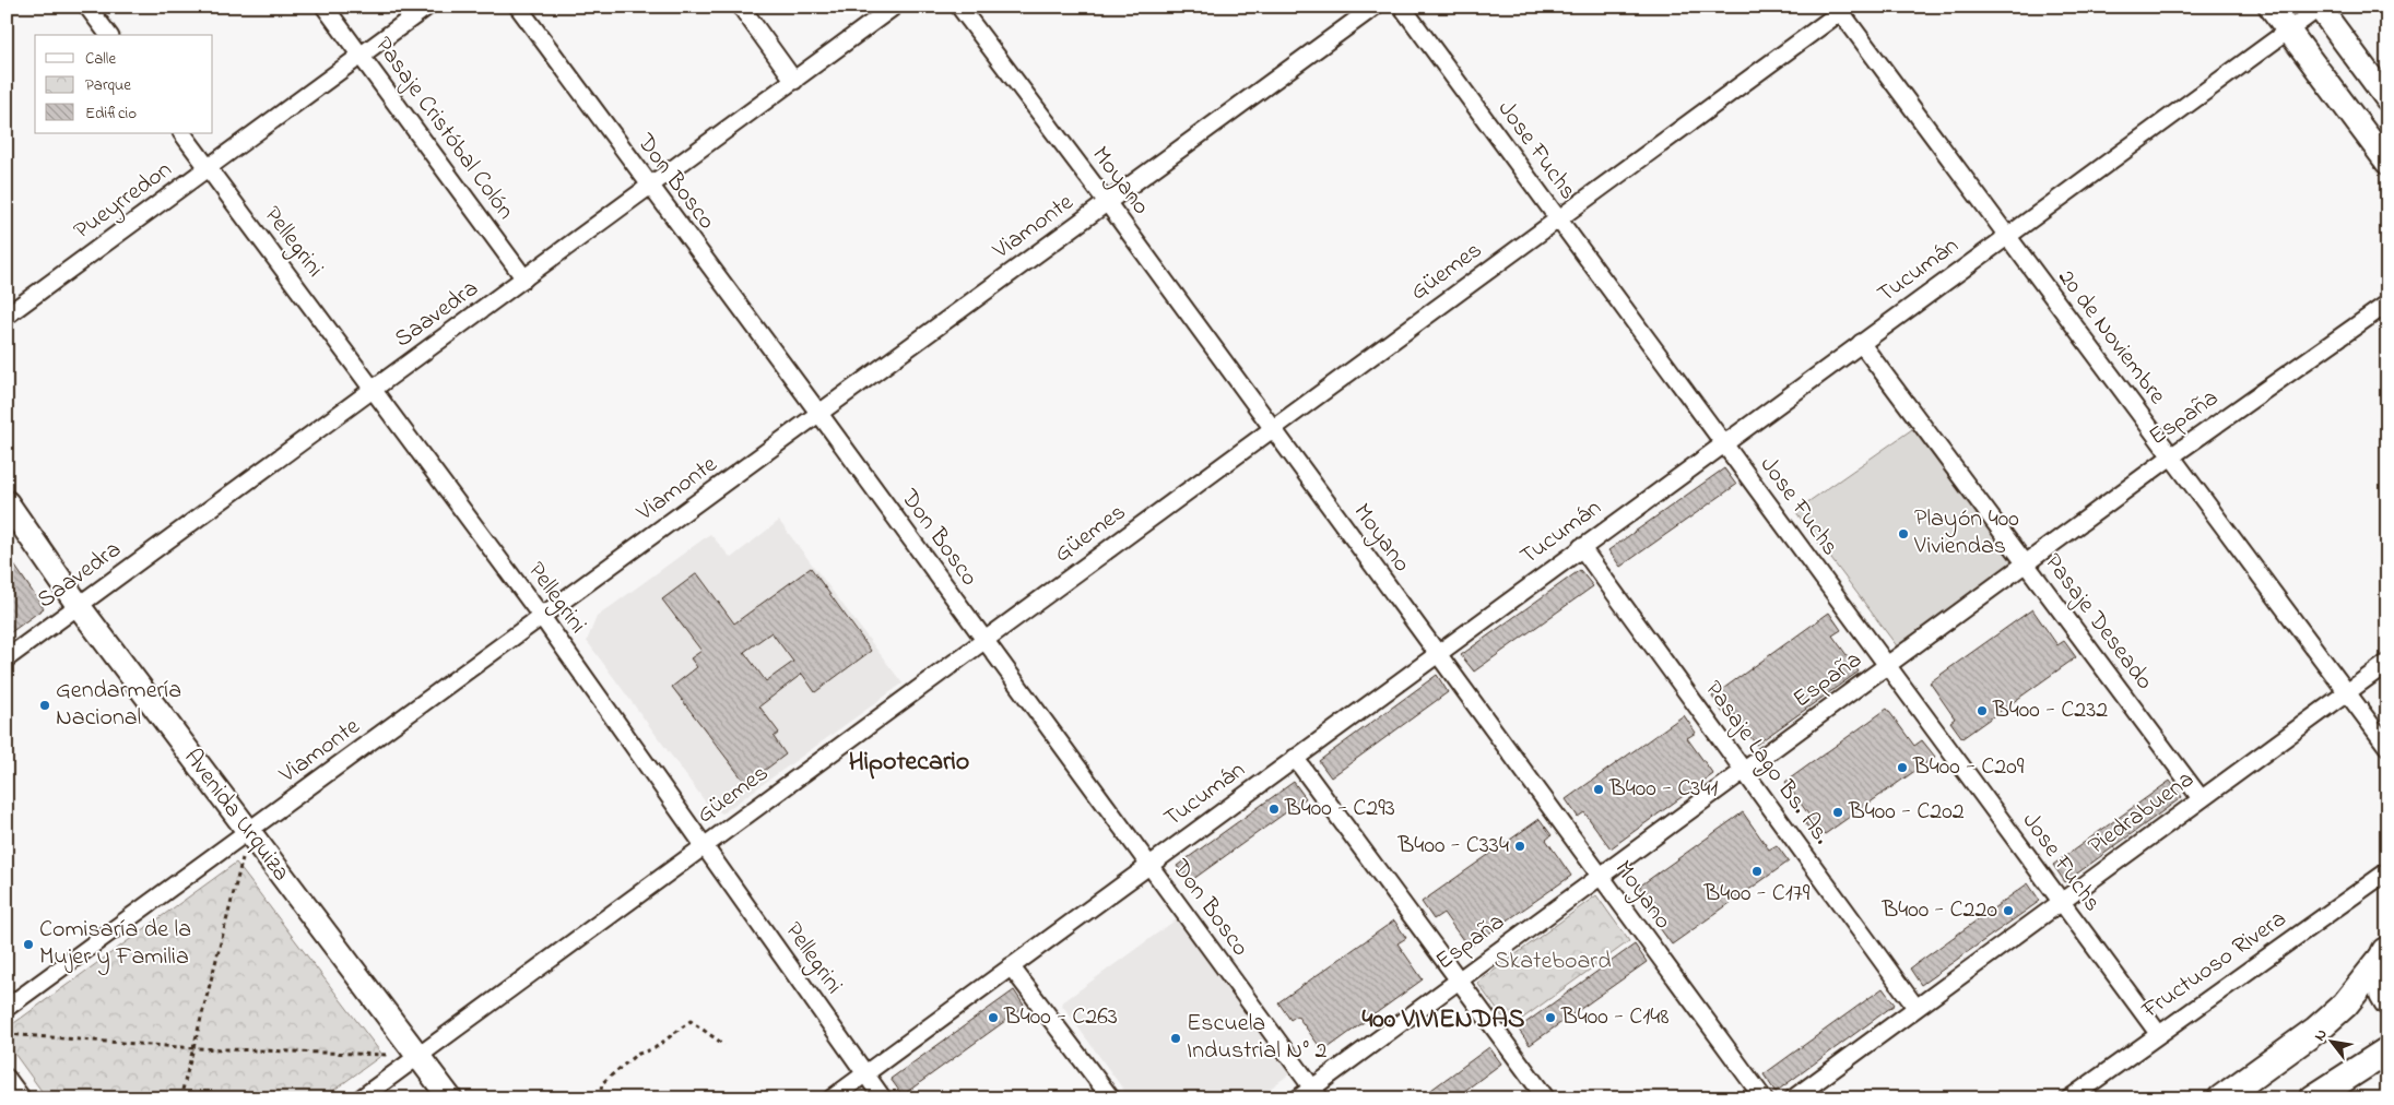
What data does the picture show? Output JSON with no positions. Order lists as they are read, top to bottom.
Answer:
{
  "streets": {
    "street": [
      "Pasaje Cristóbal Colón",
      "Jose Fuchs",
      "Moyano",
      "Don Bosco",
      "Pueyrredon",
      "Viamonte",
      "Pellegrini",
      "Tucumán",
      "Güemes",
      "Saavedra",
      "20 de Noviembre",
      "España",
      "Pasaje Deseado",
      "Pasaje Lago Bs. As.",
      "Piedrabuena",
      "Avenida Urquiza",
      "Fructuoso Rivera"
    ]
  },
  "crossings": [
    ["Pasaje Cristóbal Colón", "Pueyrredon"],
    ["Pasaje Cristóbal Colón", "Saavedra"],
    ["Jose Fuchs", "Tucumán"],
    ["Jose Fuchs", "Güemes"],
    ["Jose Fuchs", "España"],
    ["Jose Fuchs", "Piedrabuena"],
    ["Jose Fuchs", "Fructuoso Rivera"],
    ["Moyano", "Viamonte"],
    ["Moyano", "Tucumán"],
    ["Moyano", "Güemes"],
    ["Moyano", "España"],
    ["Don Bosco", "Viamonte"],
    ["Don Bosco", "Tucumán"],
    ["Don Bosco", "Güemes"],
    ["Don Bosco", "Saavedra"],
    ["Don Bosco", "España"],
    ["Pueyrredon", "Pellegrini"],
    ["Viamonte", "Pellegrini"],
    ["Viamonte", "Avenida Urquiza"],
    ["Pellegrini", "Tucumán"],
    ["Pellegrini", "Güemes"],
    ["Pellegrini", "Saavedra"],
    ["Tucumán", "20 de Noviembre"],
    ["Tucumán", "Pasaje Deseado"],
    ["Tucumán", "Pasaje Lago Bs. As."],
    ["Güemes", "20 de Noviembre"],
    ["Güemes", "Avenida Urquiza"],
    ["Saavedra", "Avenida Urquiza"],
    ["20 de Noviembre", "España"],
    ["20 de Noviembre", "Piedrabuena"],
    ["España", "Pasaje Deseado"],
    ["España", "Pasaje Lago Bs. As."],
    ["Pasaje Deseado", "Piedrabuena"],
    ["Pasaje Lago Bs. As.", "Piedrabuena"]
  ],
  "districts": ["Hipotecario", "400 VIVIENDAS"],
  "parks": ["Skateboard"],
  "places": [
    "Playón 400 Viviendas",
    "Gendarmería Nacional",
    "B400 - C232",
    "B400 - C209",
    "B400 - C341",
    "B400 - C293",
    "B400 - C202",
    "B400 - C334",
    "B400 - C179",
    "B400 - C220",
    "Comisaría de la Mujer y Familia",
    "B400 - C263",
    "B400 - C148",
    "Escuela Industrial N° 2"
  ],
  "legend": ["Calle", "Parque", "Edificio"],
  "north": "top left"
}
